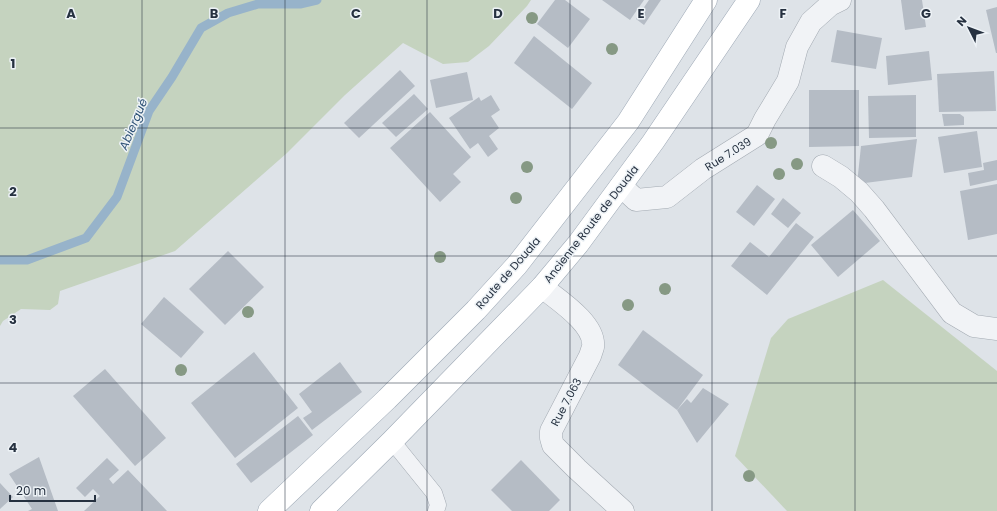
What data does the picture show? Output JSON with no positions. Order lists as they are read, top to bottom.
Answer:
{
  "streets": {
    "main road": ["Ancienne Route de Douala", "Route de Douala"],
    "street": ["Rue 7.039", "Rue 7.063"]
  },
  "crossings": [
    ["Rue 7.039", "Ancienne Route de Douala"],
    ["Ancienne Route de Douala", "Rue 7.063"]
  ],
  "water": ["Abiergué"],
  "scale_bar": "20 m",
  "north": "top left",
  "grid": {
    "columns": [
      "A",
      "B",
      "C",
      "D",
      "E",
      "F",
      "G"
    ],
    "rows": [
      "1",
      "2",
      "3",
      "4"
    ]
  }
}
